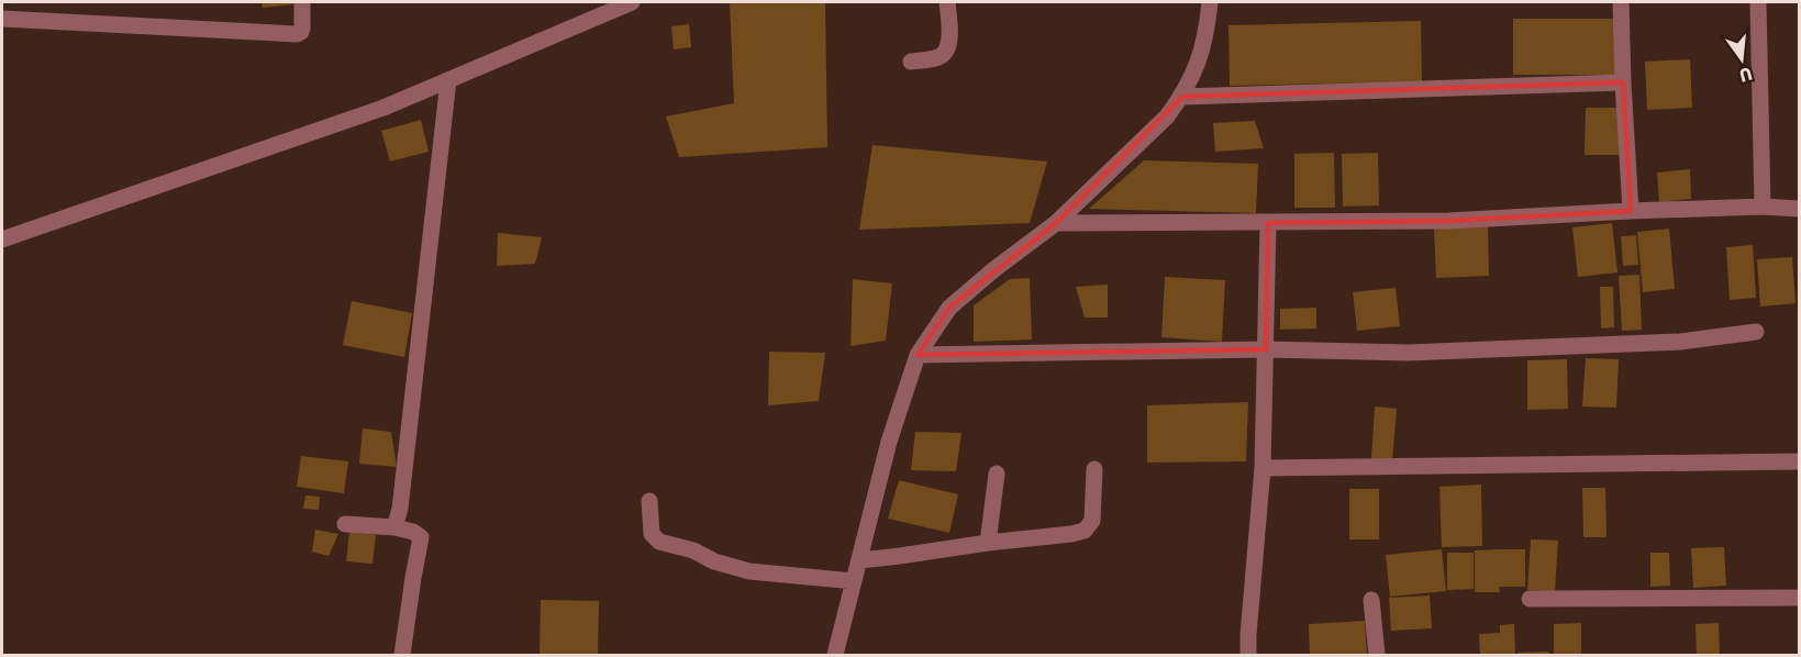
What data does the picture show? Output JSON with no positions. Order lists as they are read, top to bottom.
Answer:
{
  "north": "bottom"
}
